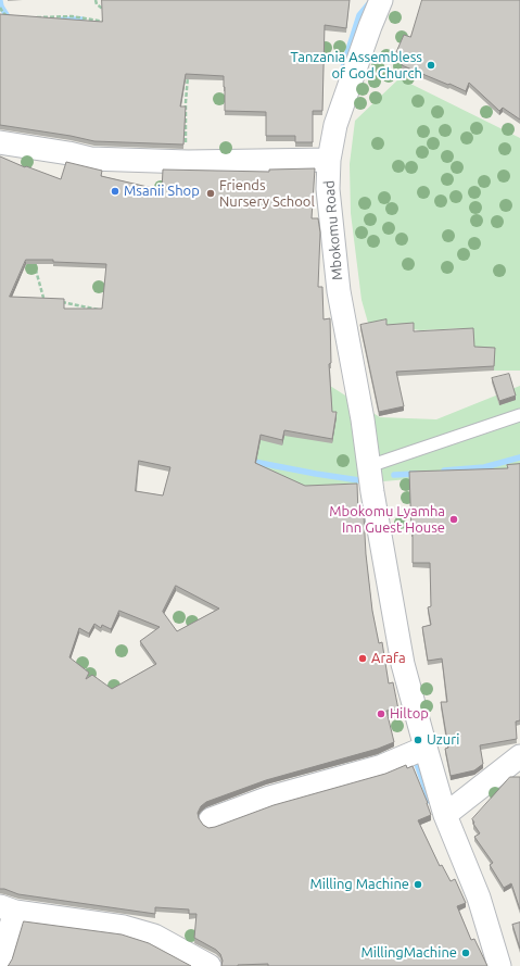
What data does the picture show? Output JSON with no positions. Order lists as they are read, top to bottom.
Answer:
{
  "streets": {
    "street": ["Mbokomu Road"]
  },
  "places": [
    "Tanzania Assembless of God Church",
    "Msanii Shop",
    "Friends Nursery School",
    "Mbokomu Lyamha Inn Guest House",
    "Arafa",
    "Hiltop",
    "Uzuri",
    "Milling Machine",
    "MillingMachine"
  ]
}
